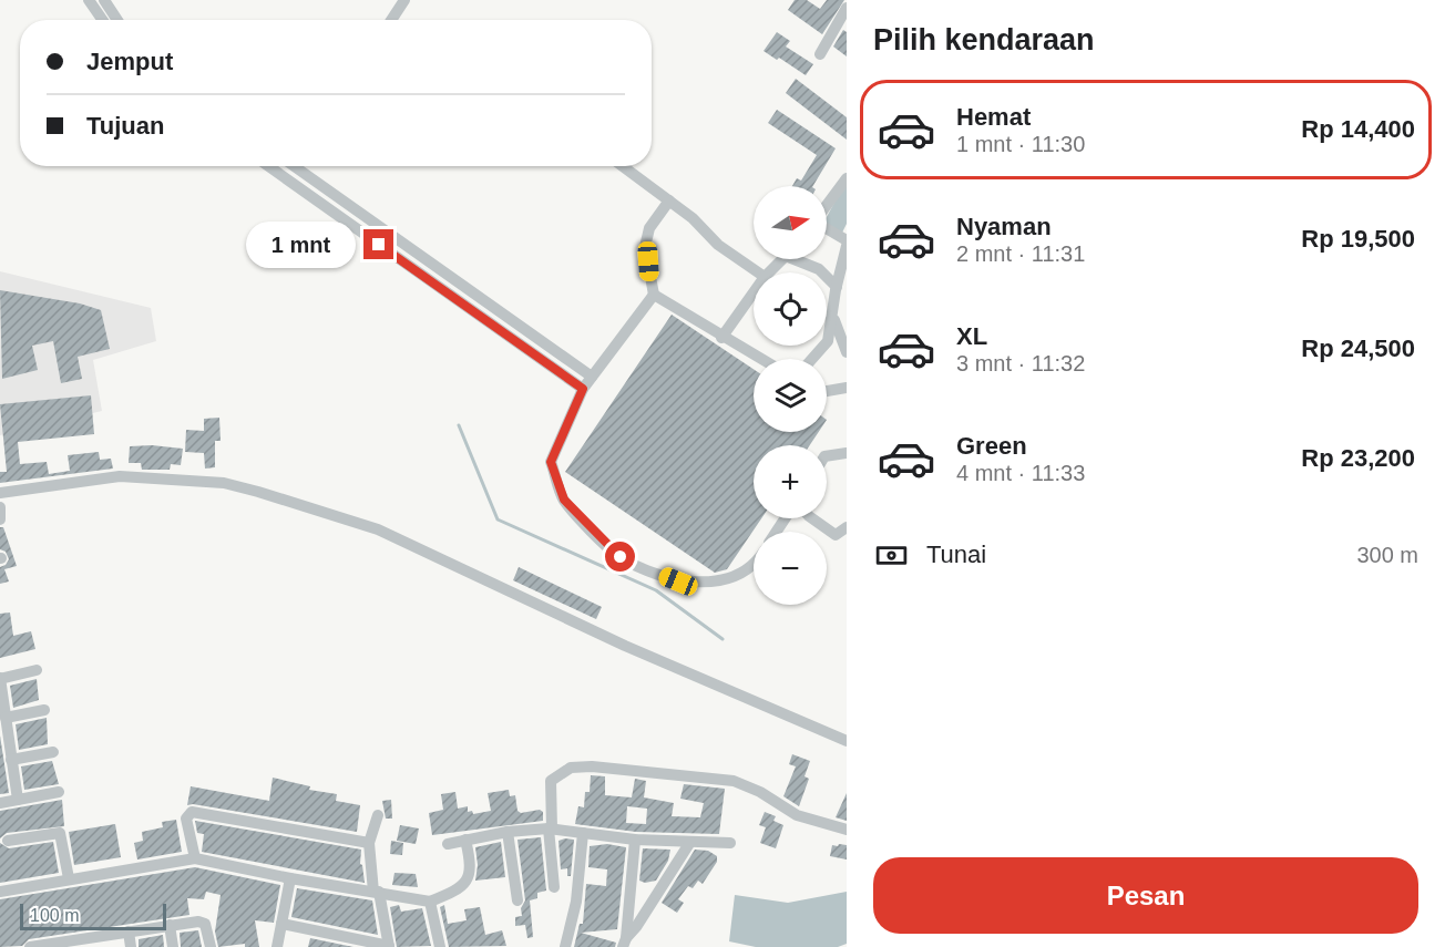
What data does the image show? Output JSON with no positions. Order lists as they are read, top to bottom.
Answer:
{
  "scale_bar": "100 m",
  "north": "right",
  "page": {
    "heading": "Pilih kendaraan",
    "banner": ["Jemput", "Tujuan"],
    "list": [
      {
        "name": "Hemat",
        "note": "1 mnt · 11:30",
        "value": "Rp 14,400"
      },
      {
        "name": "Nyaman",
        "note": "2 mnt · 11:31",
        "value": "Rp 19,500"
      },
      {
        "name": "XL",
        "note": "3 mnt · 11:32",
        "value": "Rp 24,500"
      },
      {
        "name": "Green",
        "note": "4 mnt · 11:33",
        "value": "Rp 23,200"
      }
    ],
    "map_buttons": ["+", "−"],
    "bubble": "1 mnt",
    "pay": ["Tunai", "300 m"],
    "buttons": "Pesan",
    "scale": "100 m"
  }
}
